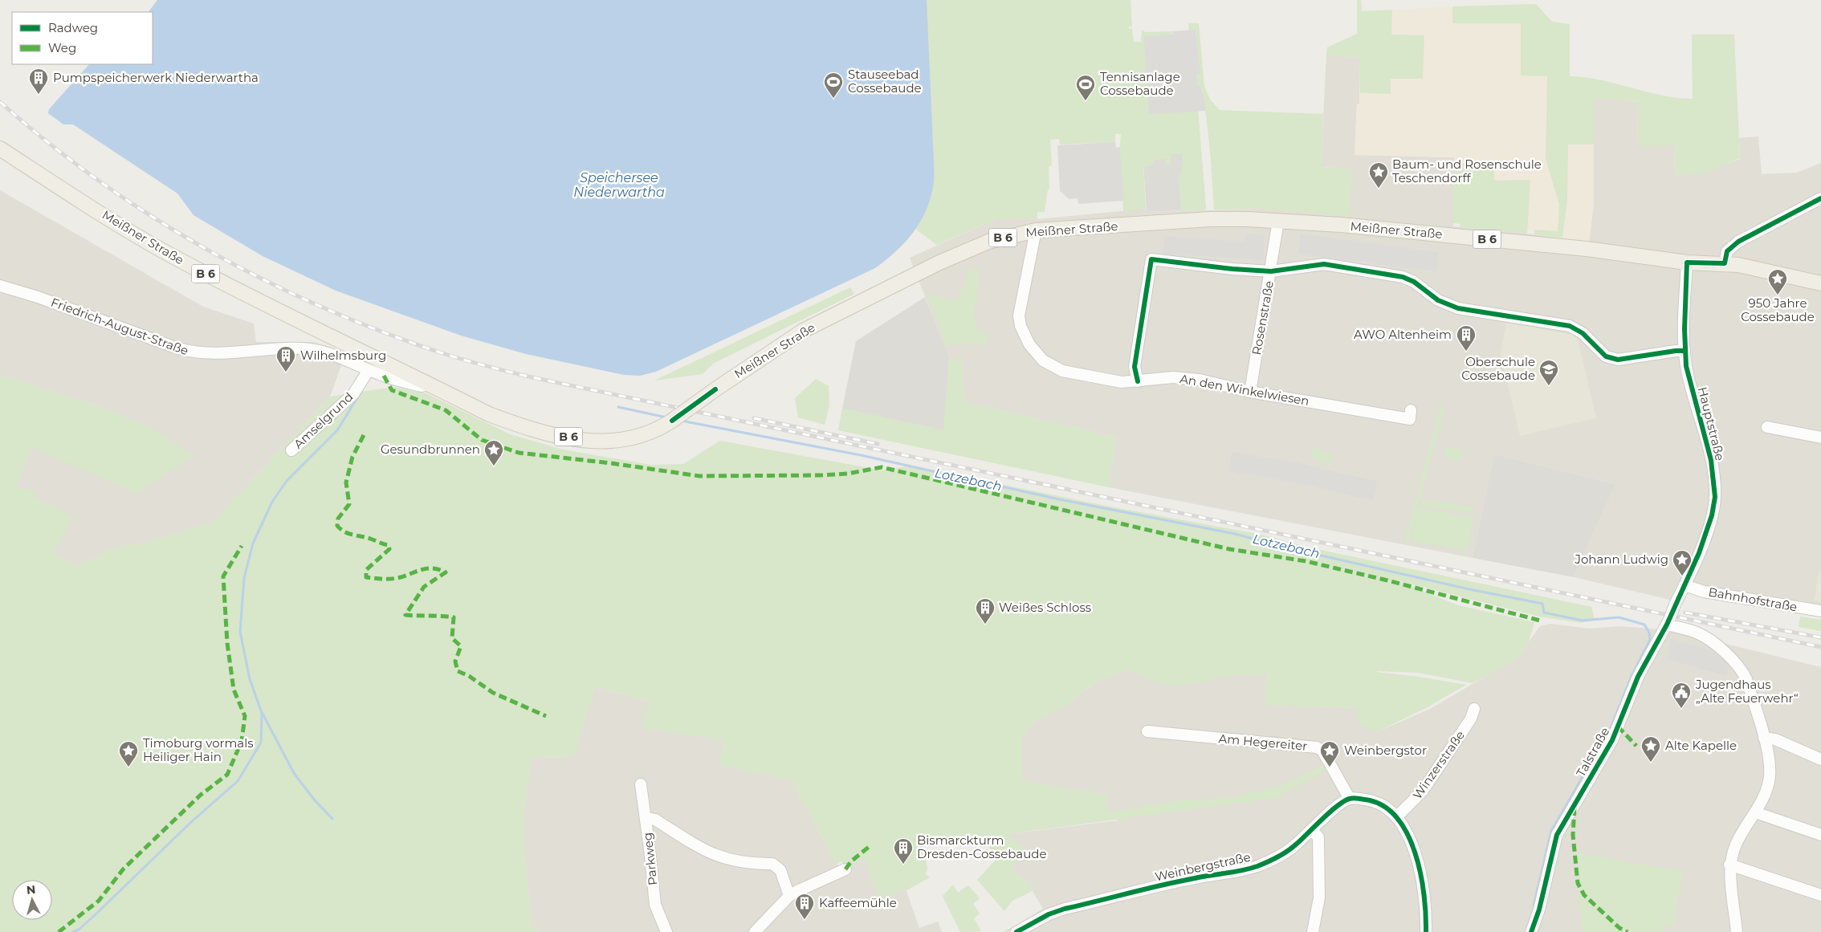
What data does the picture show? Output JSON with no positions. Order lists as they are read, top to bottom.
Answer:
{
  "streets": {
    "main road": ["Meißner Straße", "B 6"],
    "street": [
      "Rosenstraße",
      "Friedrich-August-Straße",
      "An den Winkelwiesen",
      "Amselgrund",
      "Hauptstraße",
      "Bahnhofstraße",
      "Am Hegereiter",
      "Talstraße",
      "Winzerstraße",
      "Parkweg",
      "Weinbergstraße"
    ]
  },
  "crossings": [
    ["Meißner Straße", "B 6"],
    ["Meißner Straße", "Rosenstraße"],
    ["Meißner Straße", "Friedrich-August-Straße"],
    ["Meißner Straße", "An den Winkelwiesen"],
    ["Meißner Straße", "Hauptstraße"],
    ["B 6", "Hauptstraße"],
    ["Rosenstraße", "An den Winkelwiesen"],
    ["Friedrich-August-Straße", "Amselgrund"],
    ["Hauptstraße", "Bahnhofstraße"],
    ["Hauptstraße", "Talstraße"],
    ["Bahnhofstraße", "Talstraße"],
    ["Am Hegereiter", "Weinbergstraße"]
  ],
  "water": ["Speichersee Niederwartha", "Lotzebach"],
  "places": {
    "building": [
      "Pumpspeicherwerk Niederwartha",
      "AWO Altenheim",
      "Wilhelmsburg",
      "Weißes Schloss",
      "Bismarckturm Dresden-Cossebaude",
      "Kaffeemühle"
    ],
    "sports": ["Stauseebad Cossebaude", "Tennisanlage Cossebaude"],
    "place": [
      "Baum- und Rosenschule Teschendorff",
      "950 Jahre Cossebaude",
      "Gesundbrunnen",
      "Johann Ludwig",
      "Alte Kapelle",
      "Timoburg vormals Heiliger Hain",
      "Weinbergstor"
    ],
    "school or university": ["Oberschule Cossebaude"],
    "public building": ["Jugendhaus „Alte Feuerwehr“"]
  },
  "legend": ["Radweg", "Weg"],
  "north": "top"
}
